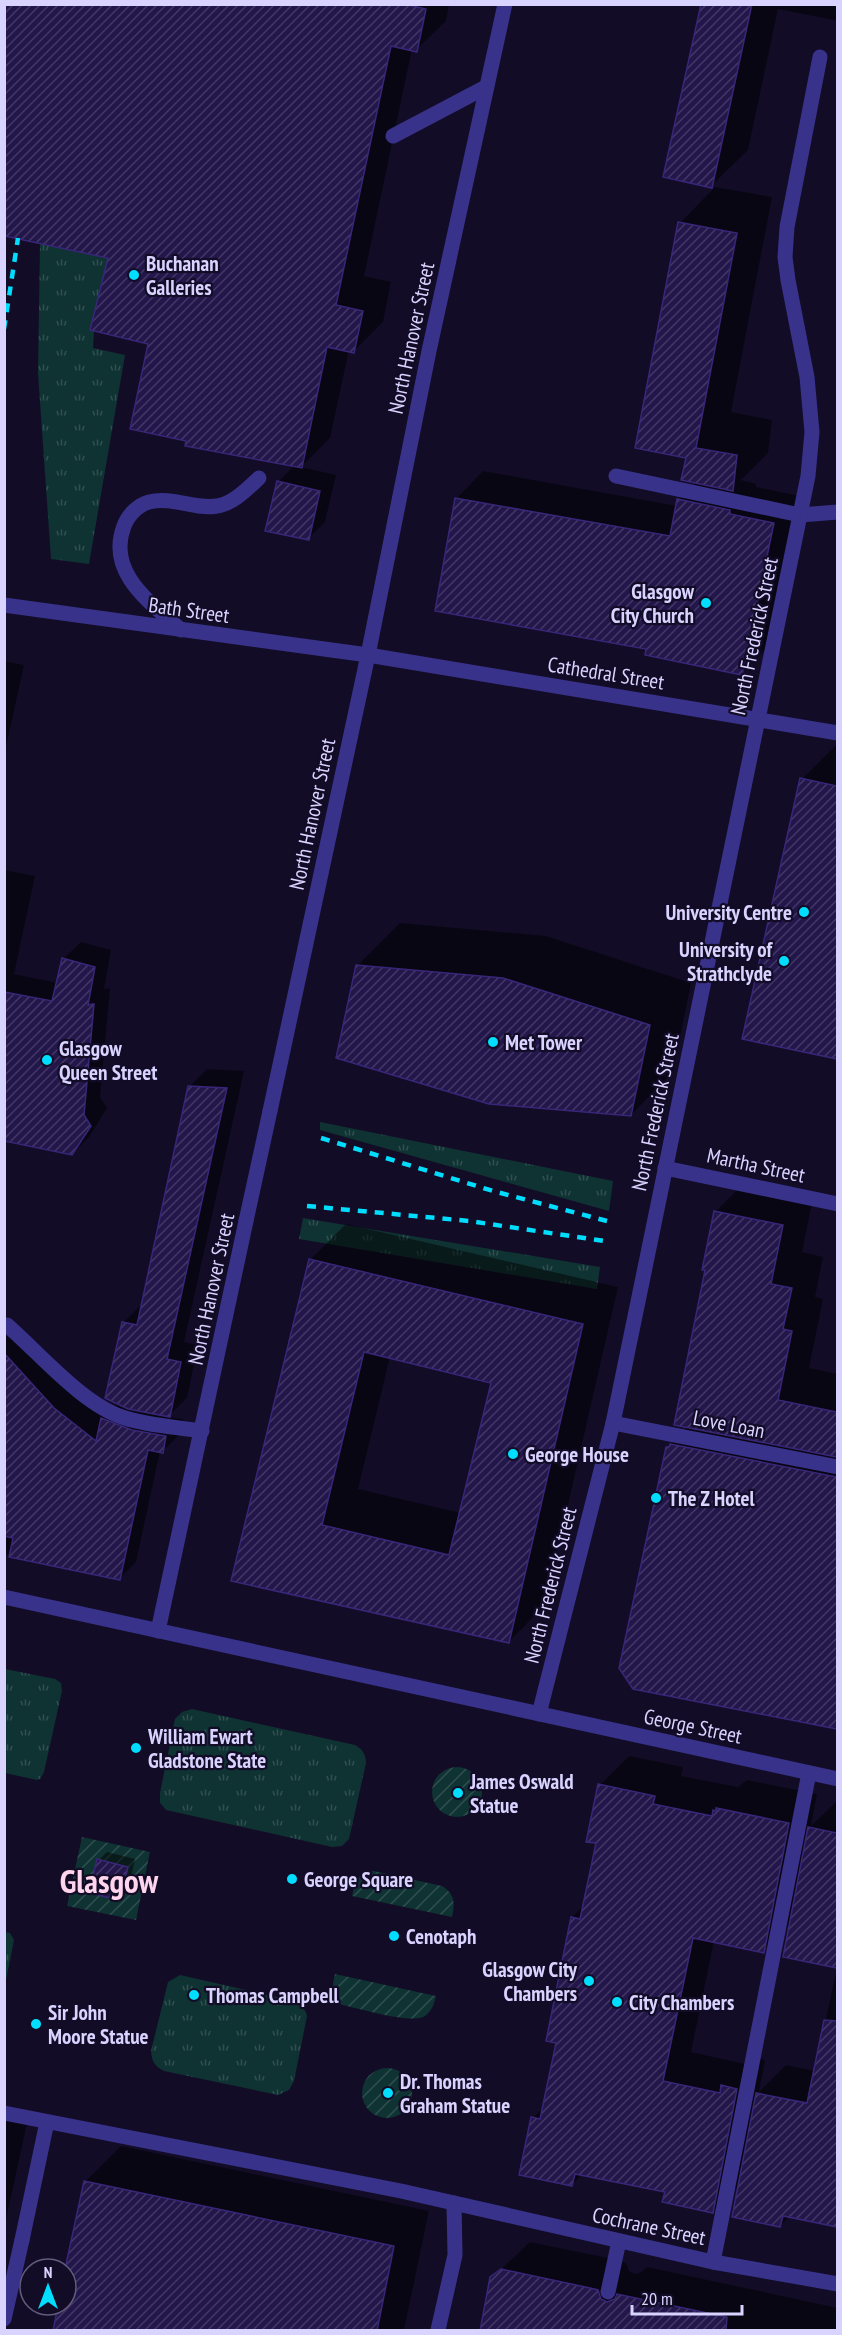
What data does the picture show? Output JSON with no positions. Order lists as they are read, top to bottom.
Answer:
{
  "streets": {
    "street": [
      "North Hanover Street",
      "Bath Street",
      "North Frederick Street",
      "Cathedral Street",
      "Martha Street",
      "Love Loan",
      "George Street",
      "Cochrane Street"
    ]
  },
  "crossings": [
    ["North Hanover Street", "Bath Street"],
    ["North Hanover Street", "Cathedral Street"],
    ["Bath Street", "Cathedral Street"],
    ["North Frederick Street", "Cathedral Street"],
    ["North Frederick Street", "Martha Street"],
    ["North Frederick Street", "Love Loan"],
    ["North Frederick Street", "George Street"]
  ],
  "districts": ["Glasgow"],
  "places": [
    "Buchanan Galleries",
    "Glasgow City Church",
    "University Centre",
    "University of Strathclyde",
    "Met Tower",
    "Glasgow Queen Street",
    "George House",
    "The Z Hotel",
    "William Ewart Gladstone State",
    "James Oswald Statue",
    "George Square",
    "Cenotaph",
    "Glasgow City Chambers",
    "Thomas Campbell",
    "City Chambers",
    "Sir John Moore Statue",
    "Dr. Thomas Graham Statue"
  ],
  "scale_bar": "20 m",
  "north": "top"
}
